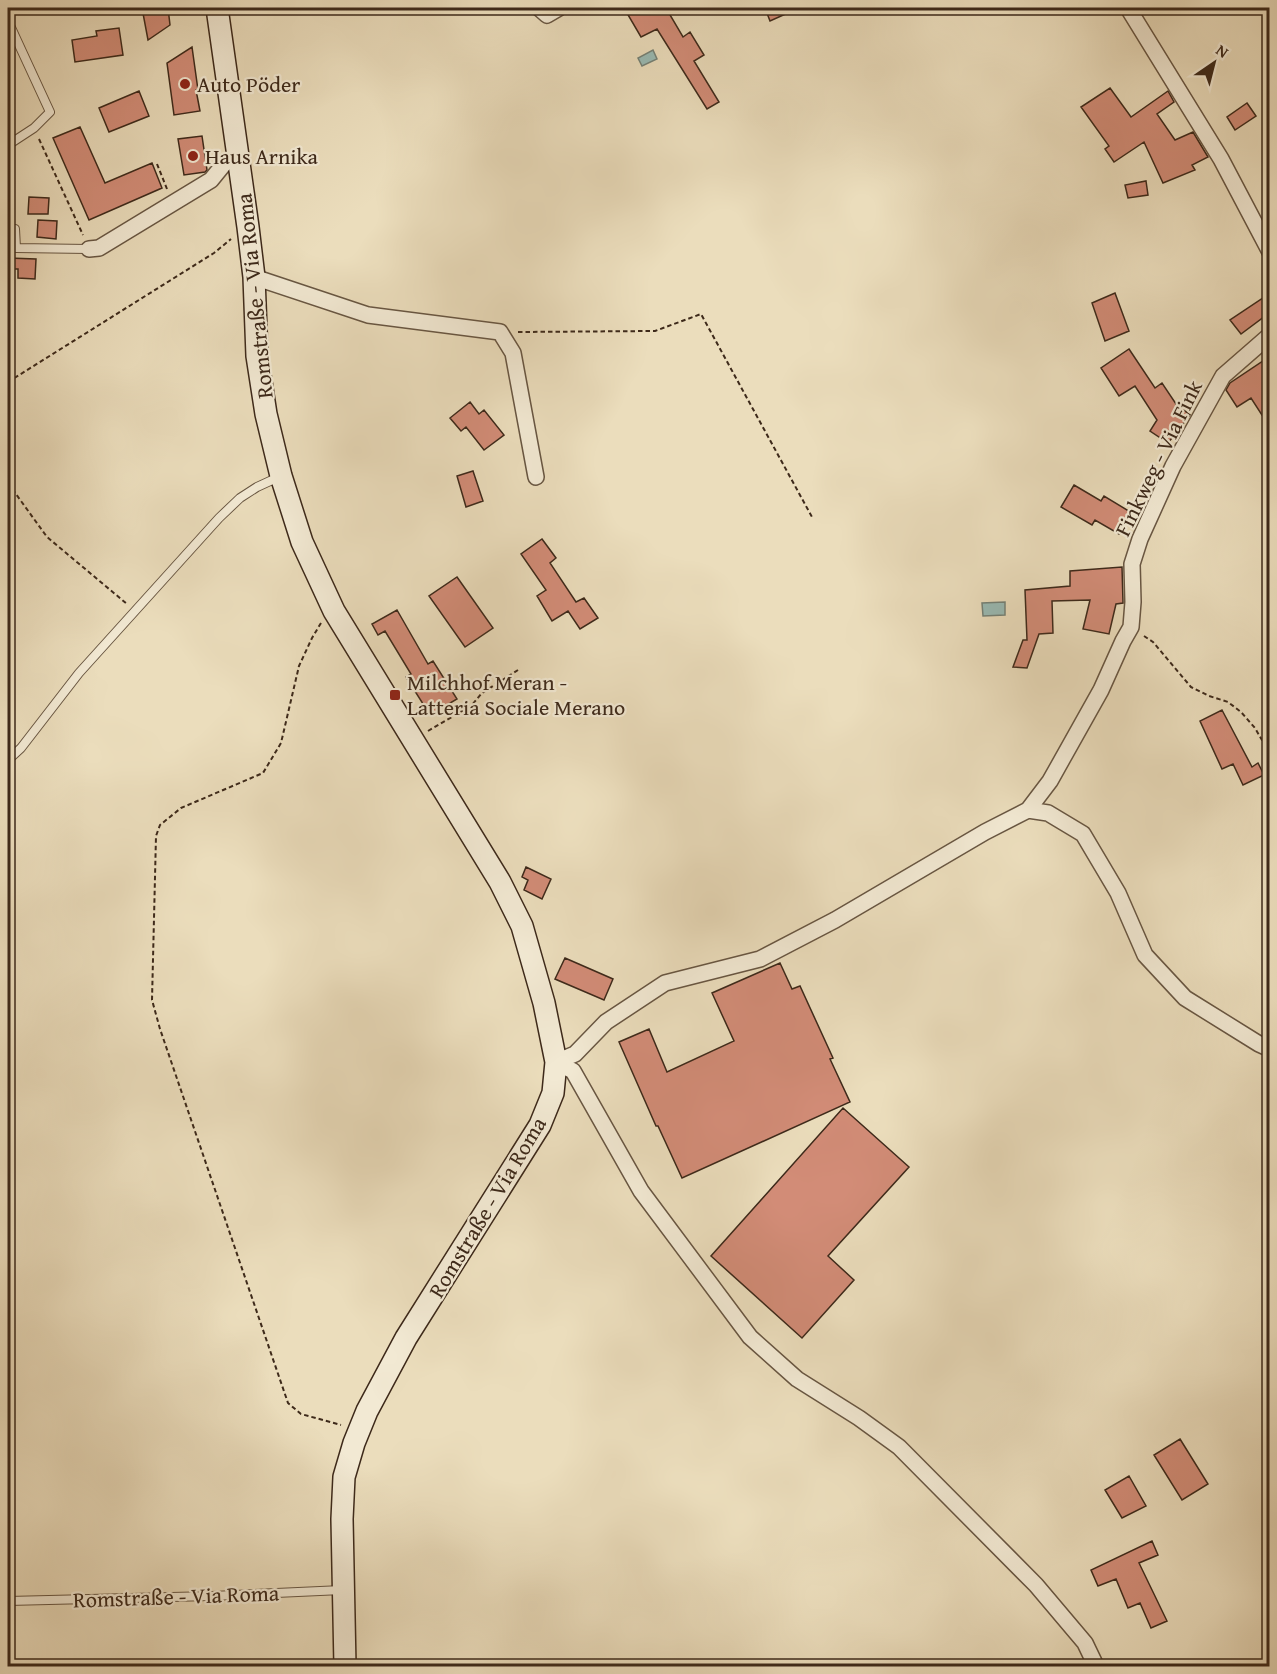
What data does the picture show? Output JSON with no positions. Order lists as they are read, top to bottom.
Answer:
{
  "streets": {
    "street": ["Romstraße - Via Roma", "Finkweg - Via Fink"]
  },
  "places": {
    "other": ["Auto Pöder", "Haus Arnika"],
    "transit": ["Milchhof Meran - Latteria Sociale Merano"]
  },
  "north": "top right"
}
